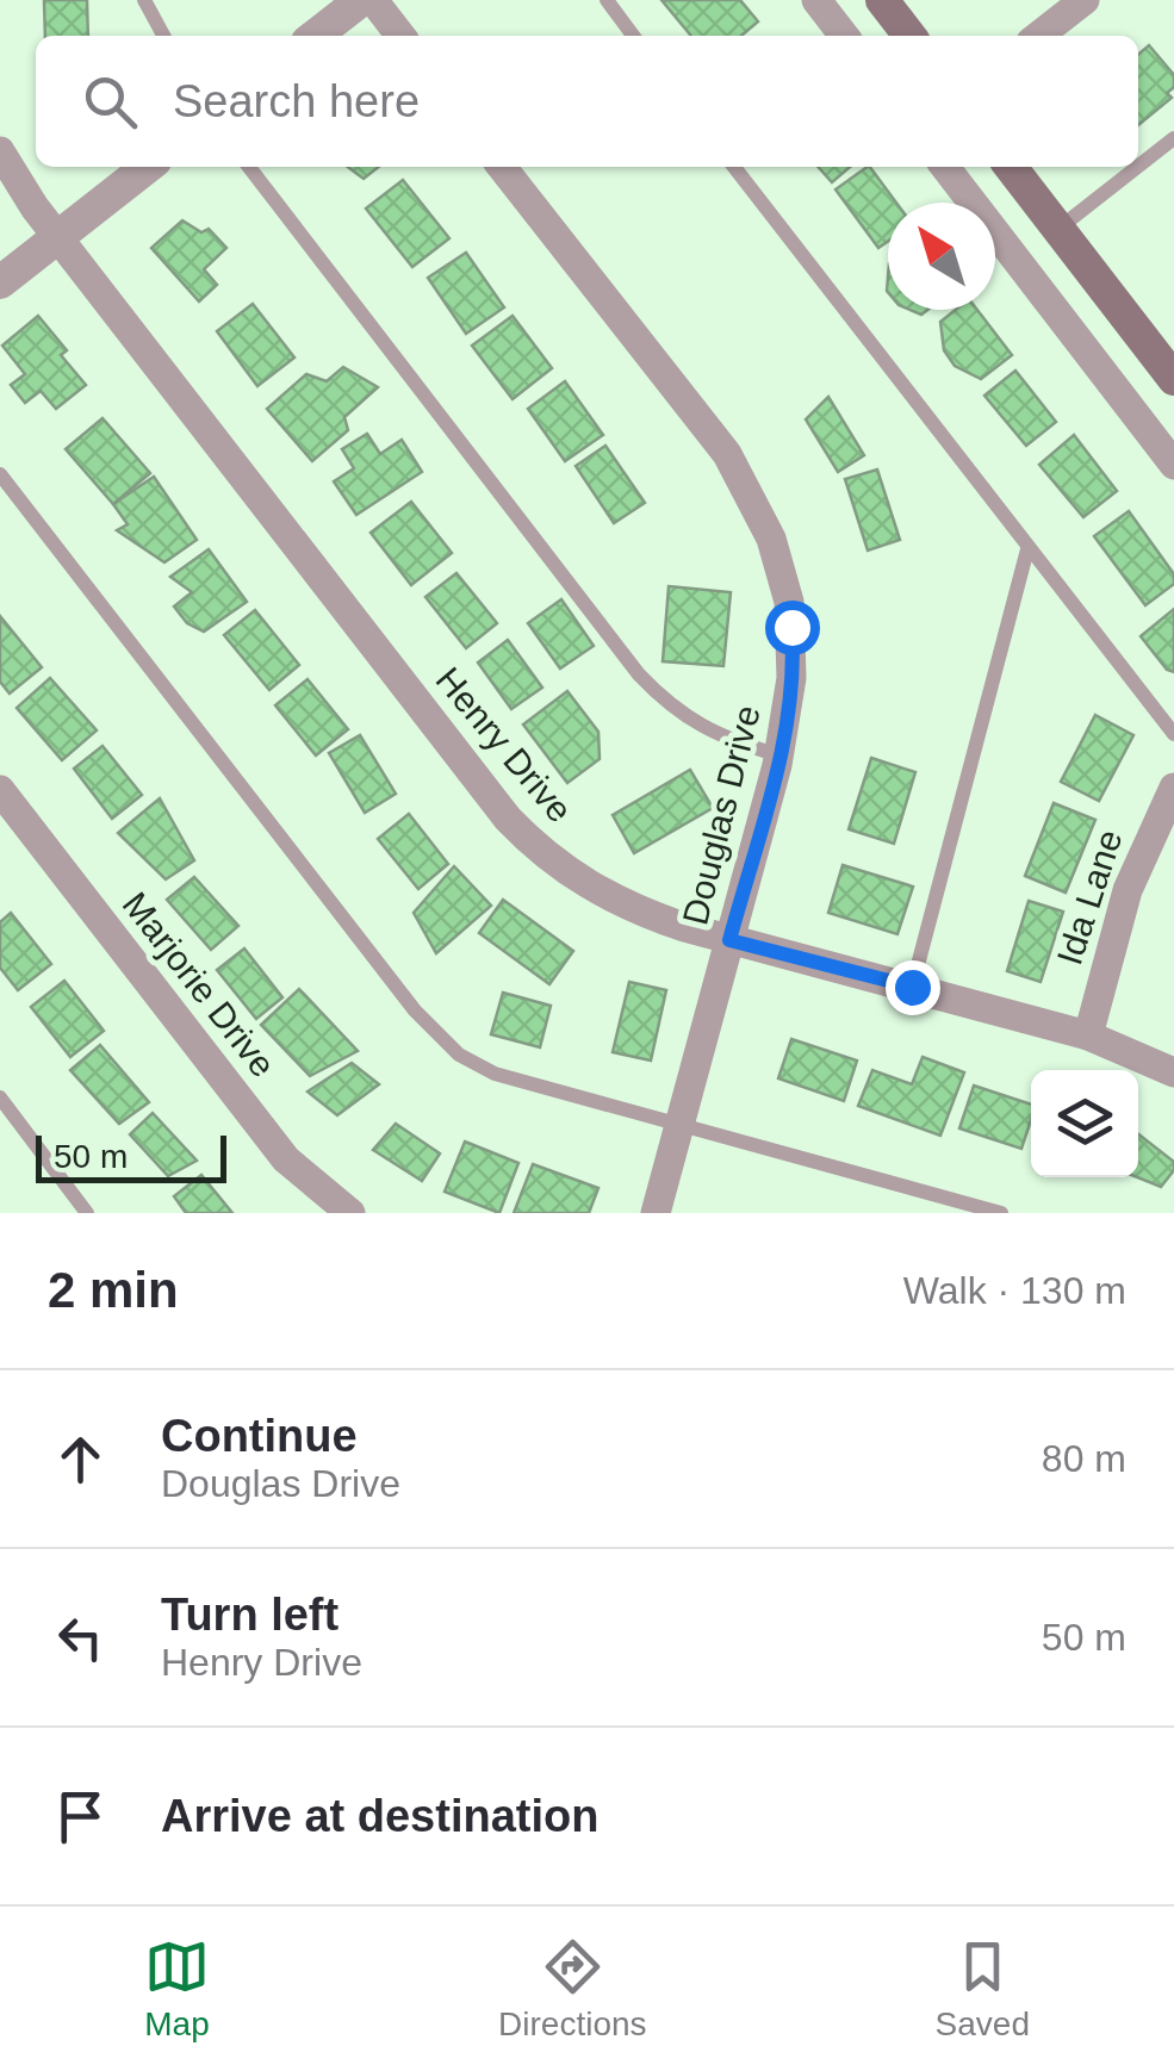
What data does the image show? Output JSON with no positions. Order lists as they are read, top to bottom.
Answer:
{
  "streets": {
    "street": [
      "Henry Drive",
      "Douglas Drive",
      "Ida Lane",
      "Marjorie Drive"
    ]
  },
  "crossings": [
    ["Henry Drive", "Douglas Drive"],
    ["Henry Drive", "Ida Lane"]
  ],
  "scale_bar": "50 m",
  "north": "top left",
  "page": {
    "search": "Search here",
    "scale": "50 m",
    "heading": ["2 min", "Walk · 130 m"],
    "list": [
      ["Continue", "Douglas Drive", "80 m"],
      ["Turn left", "Henry Drive", "50 m"],
      "Arrive at destination"
    ],
    "nav": ["Map", "Directions", "Saved"]
  }
}
